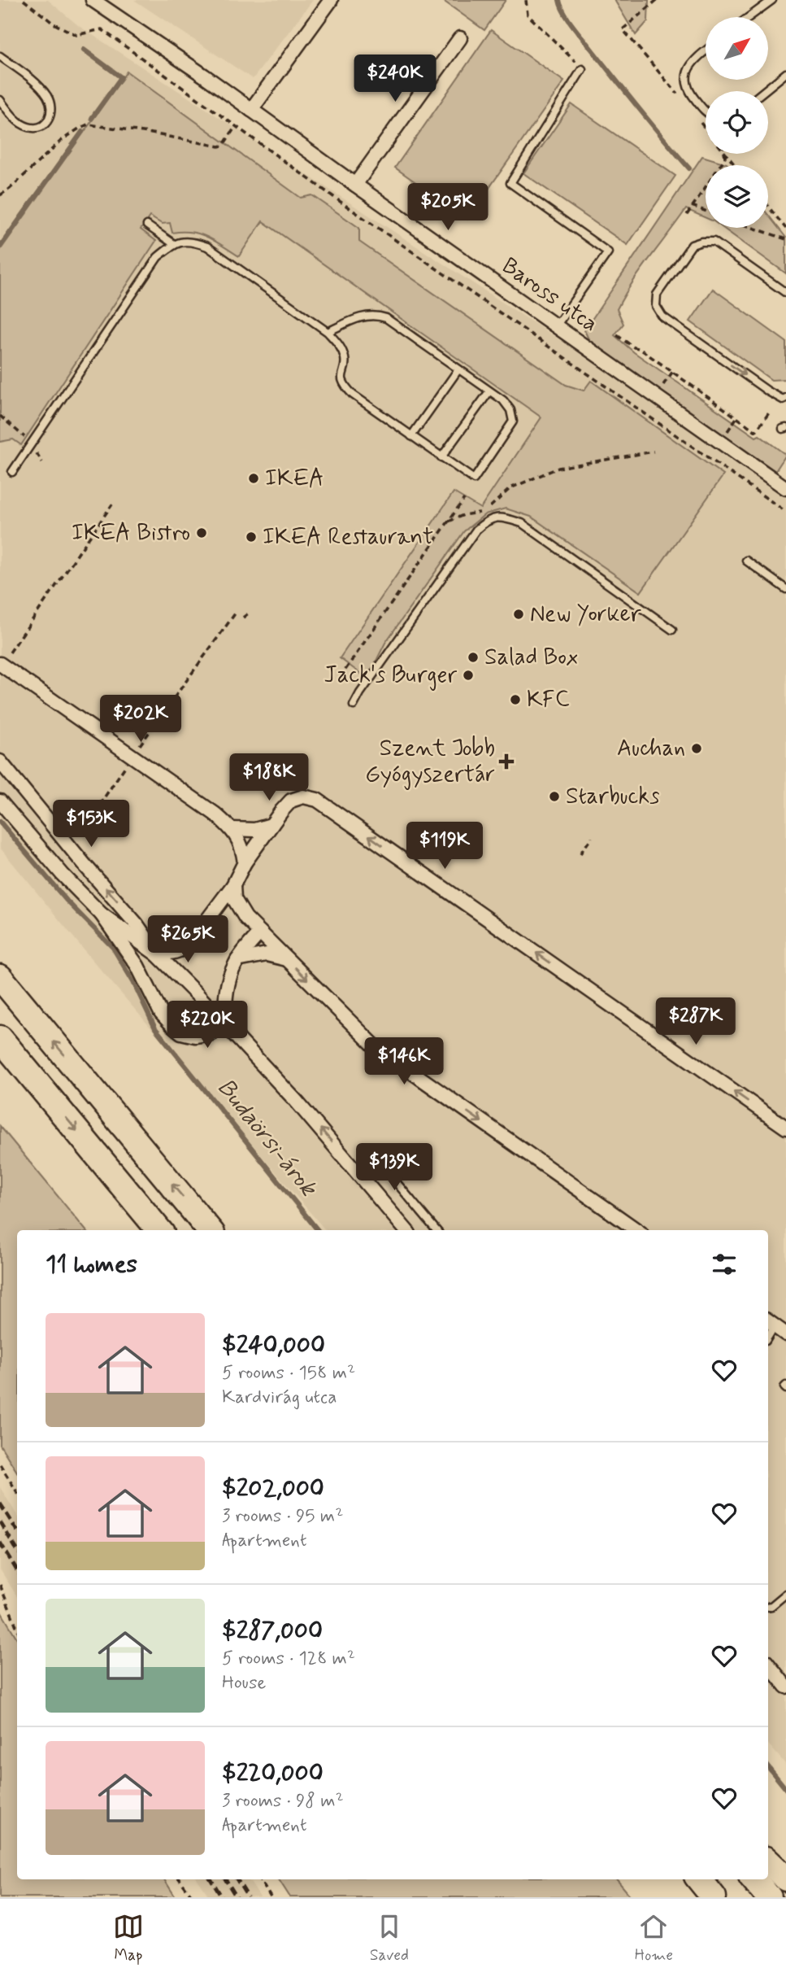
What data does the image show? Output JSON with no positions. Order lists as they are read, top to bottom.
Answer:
{
  "streets": {
    "street": ["Baross utca"]
  },
  "water": ["Budaörsi-árok"],
  "places": {
    "other": [
      "IKEA",
      "IKEA Bistro",
      "IKEA Restaurant",
      "New Yorker",
      "Salad Box",
      "Jack's Burger",
      "KFC",
      "Auchan",
      "Starbucks"
    ],
    "health": ["Szent Jobb Gyógyszertár"]
  },
  "north": "top right",
  "page": {
    "price": [
      "$240K",
      "$205K",
      "$202K",
      "$188K",
      "$153K",
      "$119K",
      "$265K",
      "$287K",
      "$220K",
      "$146K",
      "$139K"
    ],
    "heading": "11 homes",
    "list": [
      {
        "name": "$240,000",
        "note": "5 rooms · 158 m² · Kardvirág utca"
      },
      {
        "name": "$202,000",
        "note": "3 rooms · 95 m² · Apartment"
      },
      {
        "name": "$287,000",
        "note": "5 rooms · 128 m² · House"
      },
      {
        "name": "$220,000",
        "note": "3 rooms · 98 m² · Apartment"
      }
    ],
    "tabs": ["Map", "Saved", "Home"]
  }
}
